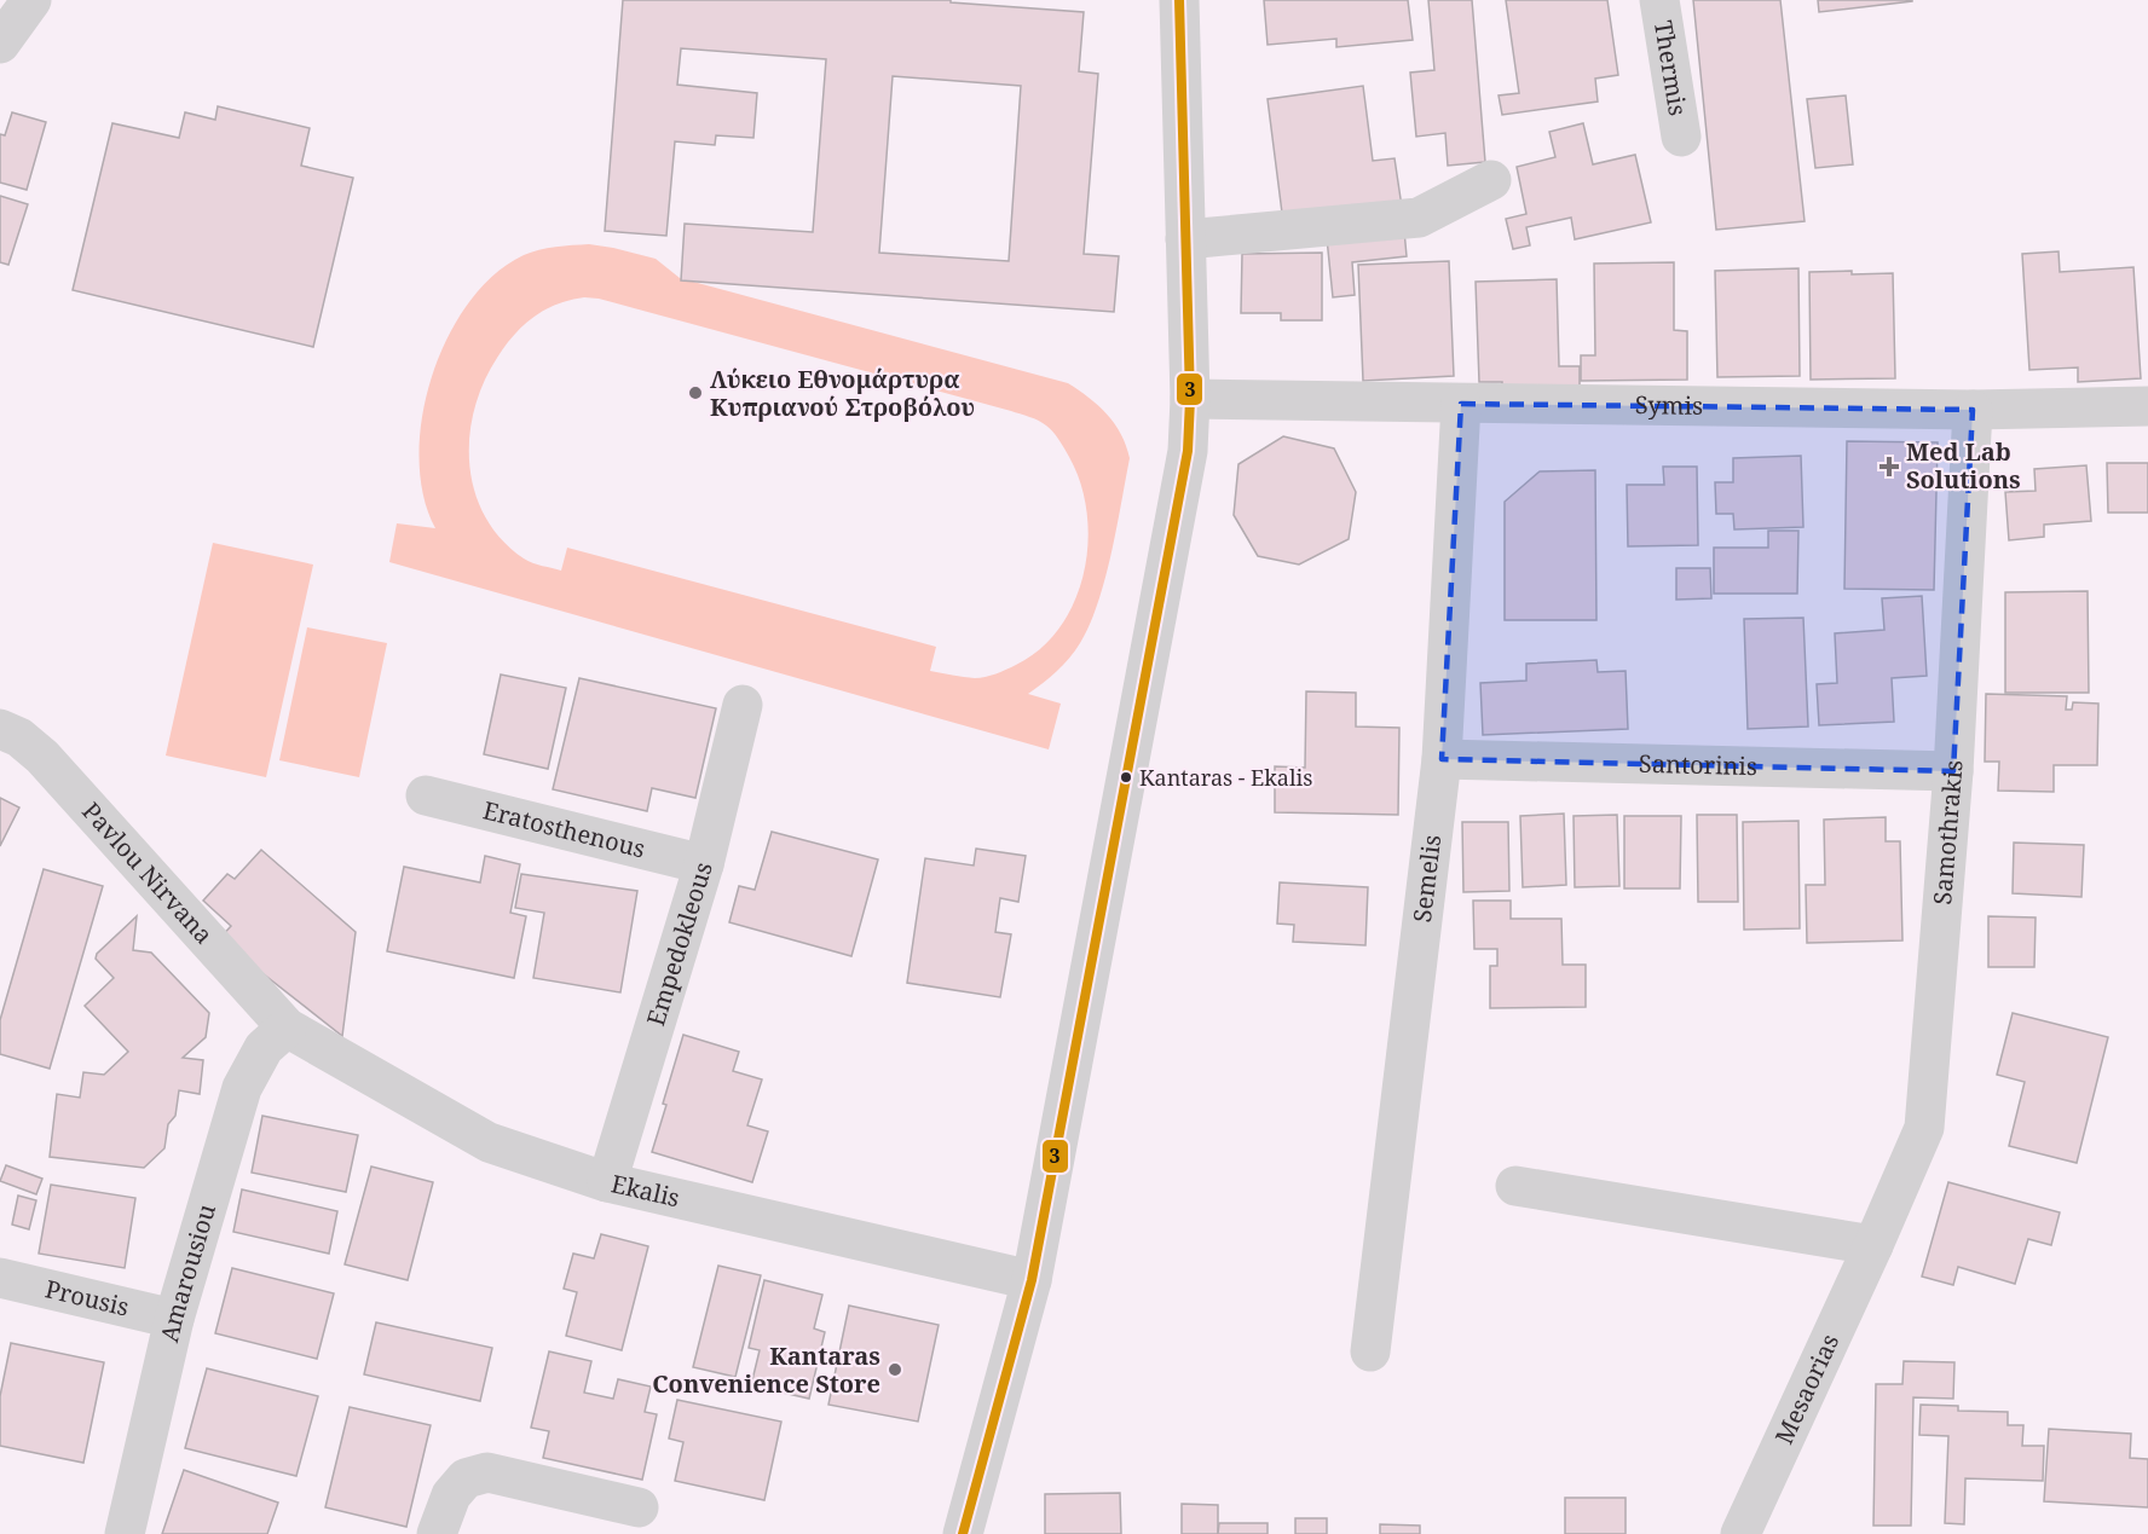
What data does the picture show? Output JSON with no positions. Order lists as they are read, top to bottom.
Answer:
{
  "streets": {
    "street": [
      "Thermis",
      "Symis",
      "Santorinis",
      "Eratosthenous",
      "Samothrakis",
      "Pavlou Nirvana",
      "Semelis",
      "Empedokleous",
      "Ekalis",
      "Amarousiou",
      "Prousis",
      "Mesaorias"
    ]
  },
  "crossings": [
    ["Symis", "Samothrakis"],
    ["Symis", "Semelis"],
    ["Santorinis", "Samothrakis"],
    ["Santorinis", "Semelis"],
    ["Eratosthenous", "Empedokleous"],
    ["Samothrakis", "Mesaorias"],
    ["Pavlou Nirvana", "Ekalis"],
    ["Pavlou Nirvana", "Amarousiou"],
    ["Empedokleous", "Ekalis"],
    ["Ekalis", "Amarousiou"],
    ["Amarousiou", "Prousis"]
  ],
  "places": {
    "other": ["Λύκειο Εθνομάρτυρα Κυπριανού Στροβόλου", "Kantaras - Ekalis", "Kantaras Convenience Store"],
    "health": ["Med Lab Solutions"]
  },
  "lines": ["transit line 3"]
}
